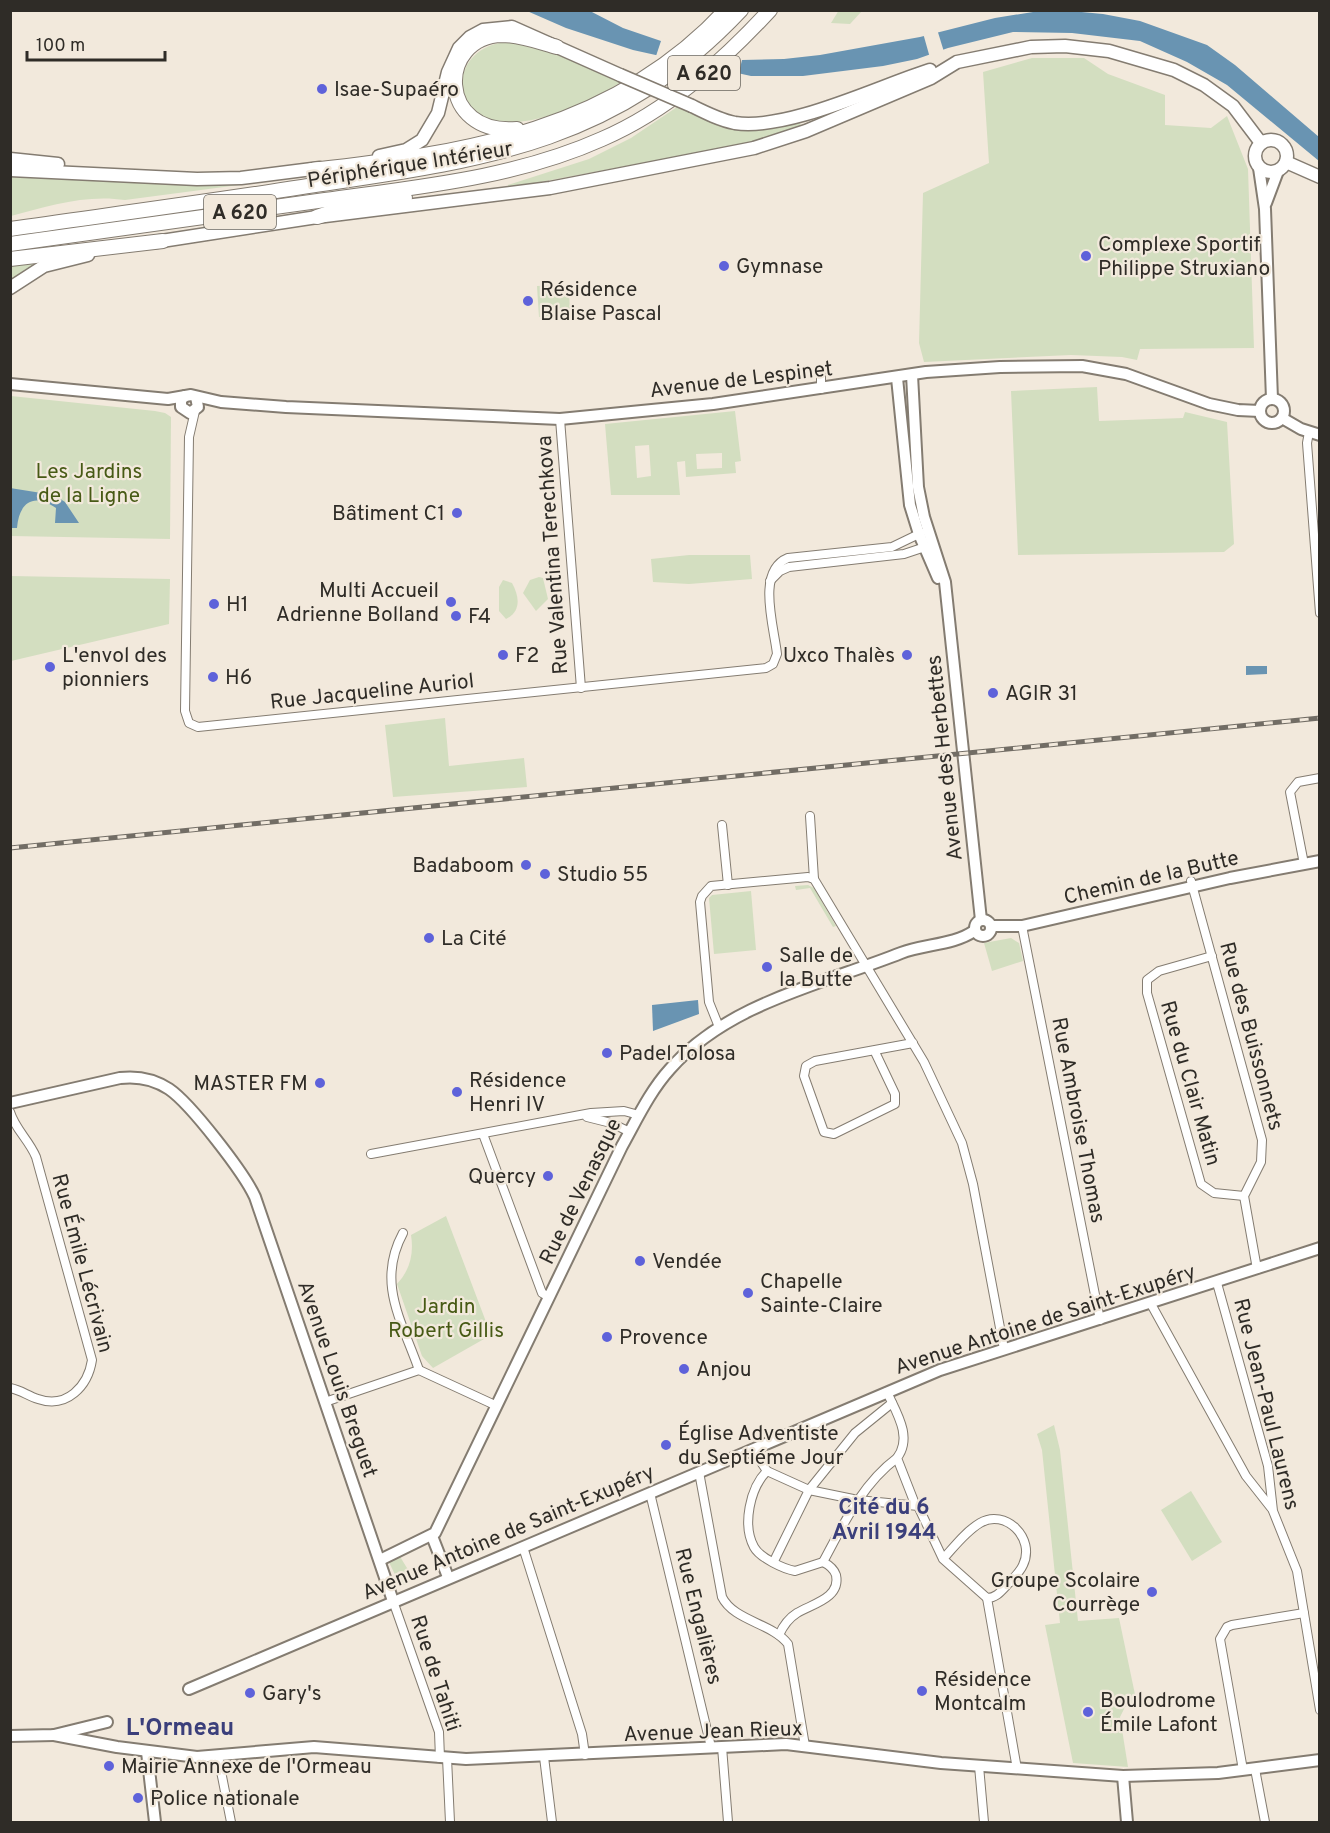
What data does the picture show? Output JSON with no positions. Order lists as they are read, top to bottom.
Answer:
{
  "streets": {
    "highway": ["A 620", "Périphérique Intérieur"],
    "street": [
      "Avenue de Lespinet",
      "Rue Valentina Terechkova",
      "Rue Jacqueline Auriol",
      "Avenue des Herbettes",
      "Chemin de la Butte",
      "Rue des Buissonnets",
      "Rue du Clair Matin",
      "Rue Ambroise Thomas",
      "Rue de Venasque",
      "Rue Émile Lécrivain",
      "Avenue Antoine de Saint-Exupéry",
      "Avenue Louis Breguet",
      "Rue Jean-Paul Laurens",
      "Rue Engalières",
      "Rue de Tahiti",
      "Avenue Jean Rieux"
    ]
  },
  "crossings": [
    ["Avenue de Lespinet", "Rue Valentina Terechkova"],
    ["Avenue de Lespinet", "Rue Jacqueline Auriol"],
    ["Avenue de Lespinet", "Avenue des Herbettes"],
    ["Rue Valentina Terechkova", "Rue Jacqueline Auriol"],
    ["Avenue des Herbettes", "Chemin de la Butte"],
    ["Chemin de la Butte", "Rue des Buissonnets"],
    ["Chemin de la Butte", "Rue Ambroise Thomas"],
    ["Rue des Buissonnets", "Rue du Clair Matin"],
    ["Rue Ambroise Thomas", "Avenue Antoine de Saint-Exupéry"],
    ["Avenue Antoine de Saint-Exupéry", "Avenue Louis Breguet"],
    ["Avenue Antoine de Saint-Exupéry", "Rue Jean-Paul Laurens"],
    ["Avenue Antoine de Saint-Exupéry", "Rue Engalières"],
    ["Avenue Antoine de Saint-Exupéry", "Rue de Tahiti"],
    ["Avenue Louis Breguet", "Rue de Tahiti"],
    ["Rue Engalières", "Avenue Jean Rieux"],
    ["Rue de Tahiti", "Avenue Jean Rieux"]
  ],
  "districts": ["Cité du 6 Avril 1944", "L'Ormeau"],
  "parks": ["Les Jardins de la Ligne", "Jardin Robert Gillis"],
  "places": [
    "Isae-Supaéro",
    "Complexe Sportif Philippe Struxiano",
    "Gymnase",
    "Résidence Blaise Pascal",
    "Bâtiment C1",
    "Multi Accueil Adrienne Bolland",
    "H1",
    "F4",
    "F2",
    "Uxco Thalès",
    "L'envol des pionniers",
    "H6",
    "AGIR 31",
    "Badaboom",
    "Studio 55",
    "La Cité",
    "Salle de la Butte",
    "Padel Tolosa",
    "MASTER FM",
    "Résidence Henri IV",
    "Quercy",
    "Vendée",
    "Chapelle Sainte-Claire",
    "Provence",
    "Anjou",
    "Église Adventiste du Septiéme Jour",
    "Groupe Scolaire Courrège",
    "Résidence Montcalm",
    "Gary's",
    "Boulodrome Émile Lafont",
    "Mairie Annexe de l'Ormeau",
    "Police nationale"
  ],
  "scale_bar": "100 m"
}
